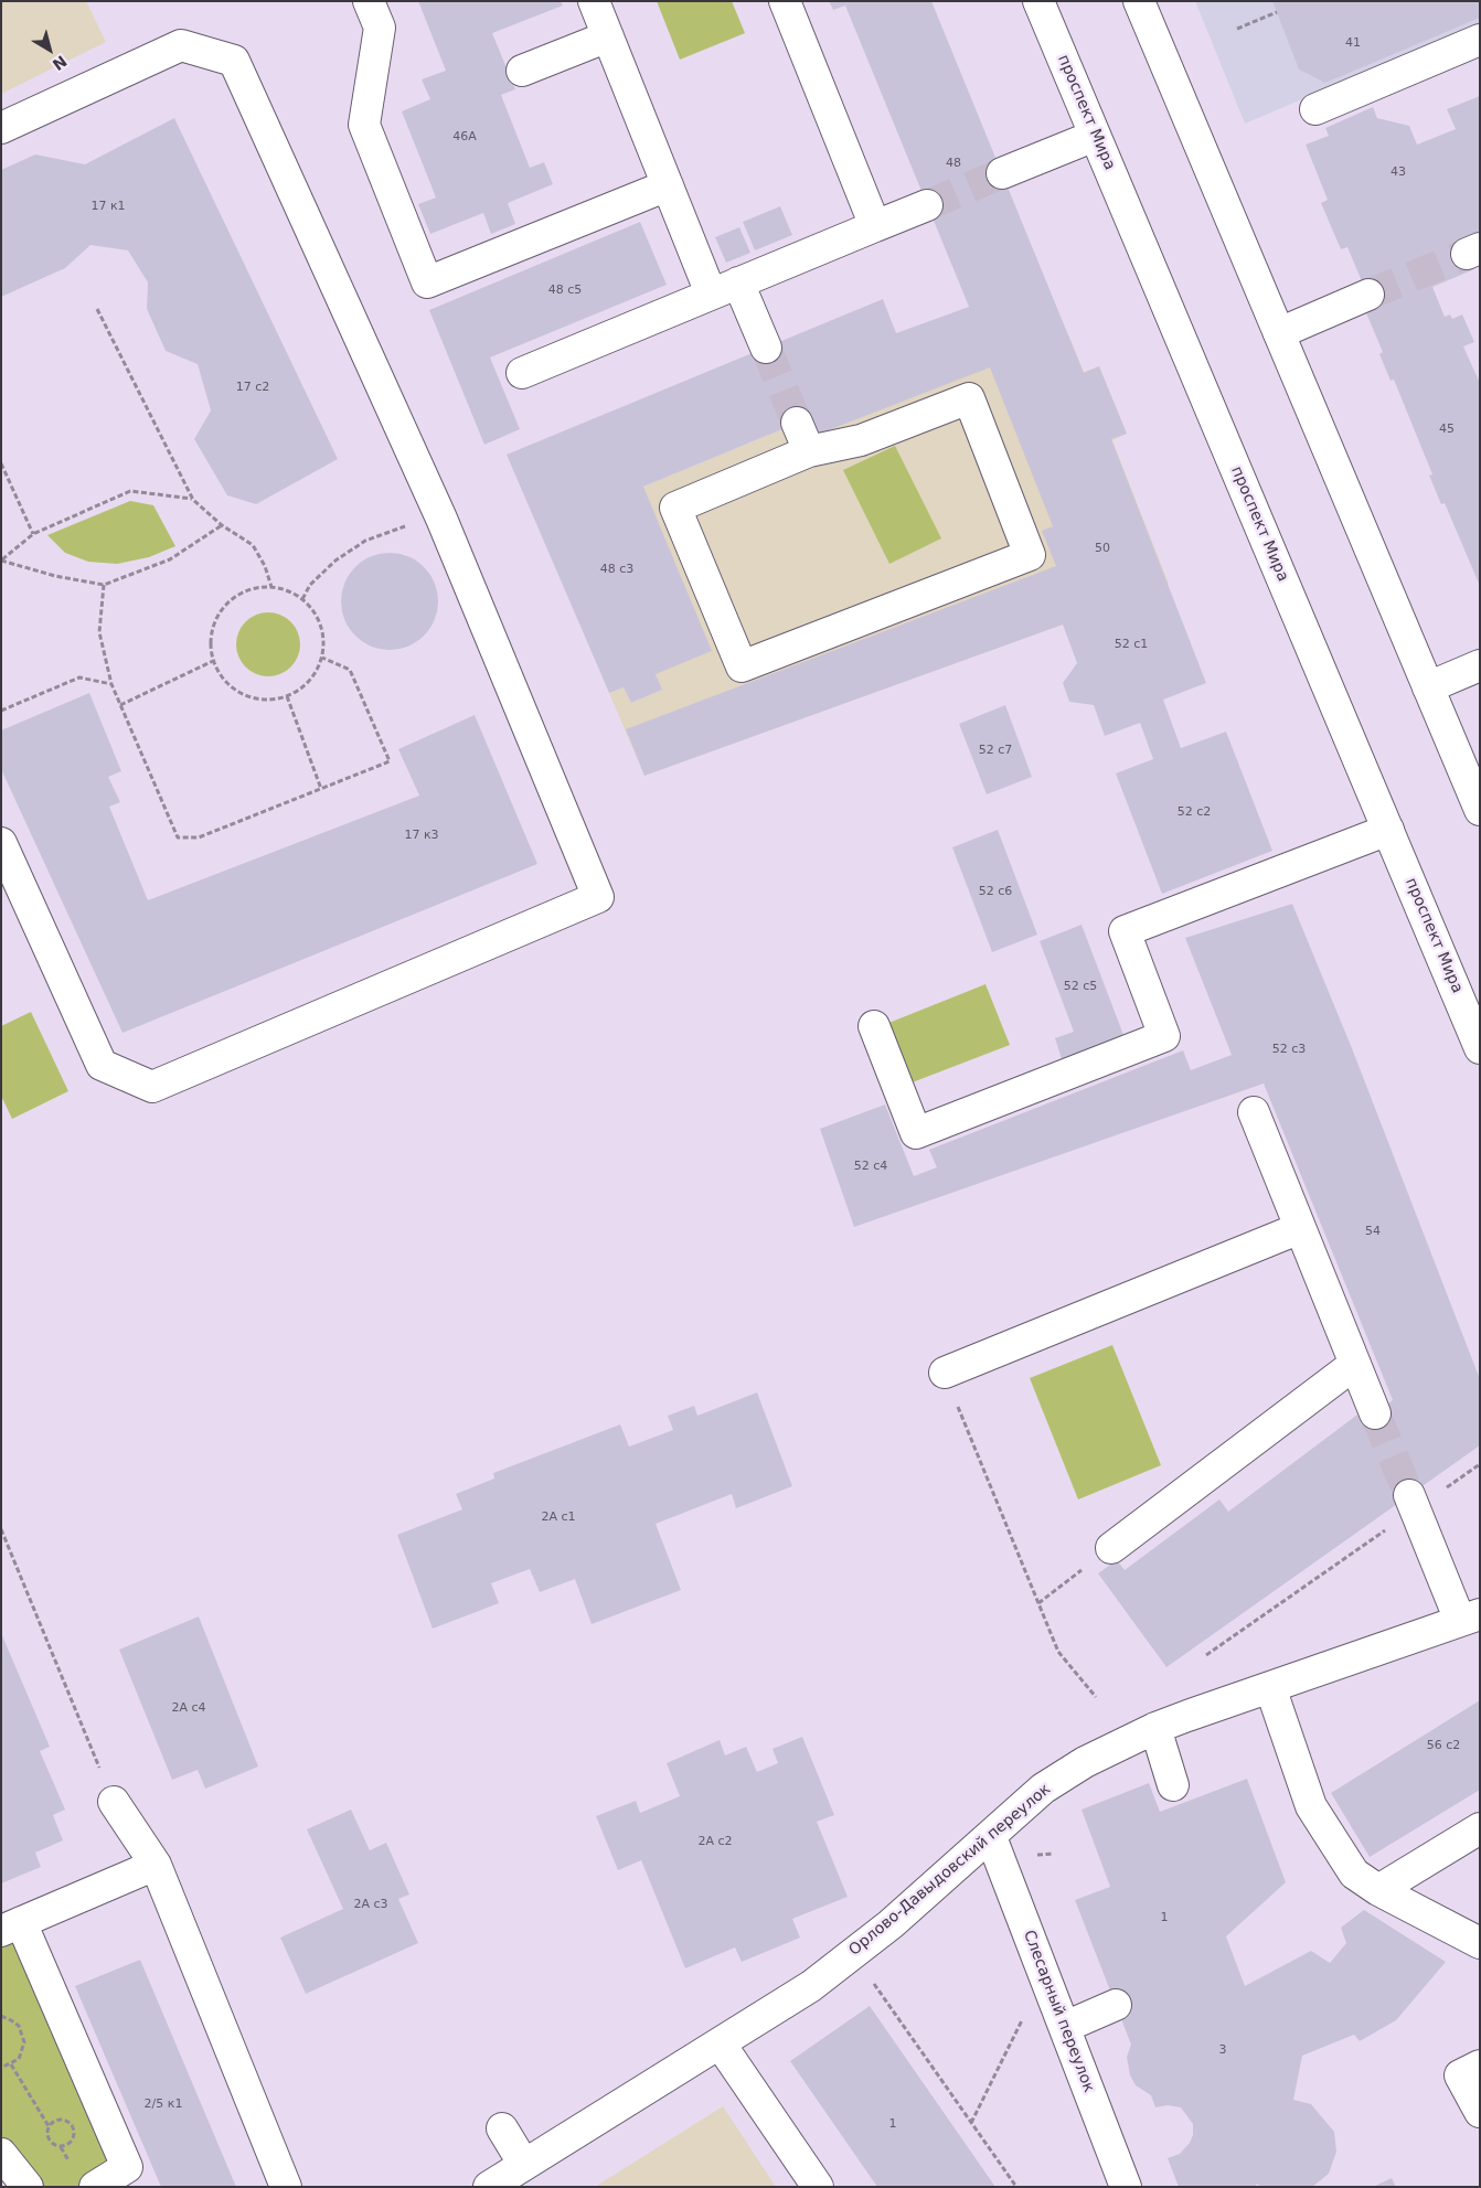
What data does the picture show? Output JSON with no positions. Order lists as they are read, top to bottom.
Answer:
{
  "streets": {
    "main road": ["проспект Мира", "Орлово-Давыдовский переулок", "Слесарный переулок"]
  },
  "crossings": [
    ["Орлово-Давыдовский переулок", "Слесарный переулок"]
  ],
  "house_numbers": [
    "41",
    "46А",
    "48",
    "43",
    "17 к1",
    "48 с5",
    "17 с2",
    "45",
    "50",
    "48 с3",
    "52 с1",
    "52 с7",
    "52 с2",
    "17 к3",
    "52 с6",
    "52 с5",
    "52 с3",
    "52 с4",
    "54",
    "2А с1",
    "2А с4",
    "56 с2",
    "2А с2",
    "2А с3",
    "1",
    "3",
    "2/5 к1",
    "1"
  ],
  "north": "bottom right"
}
